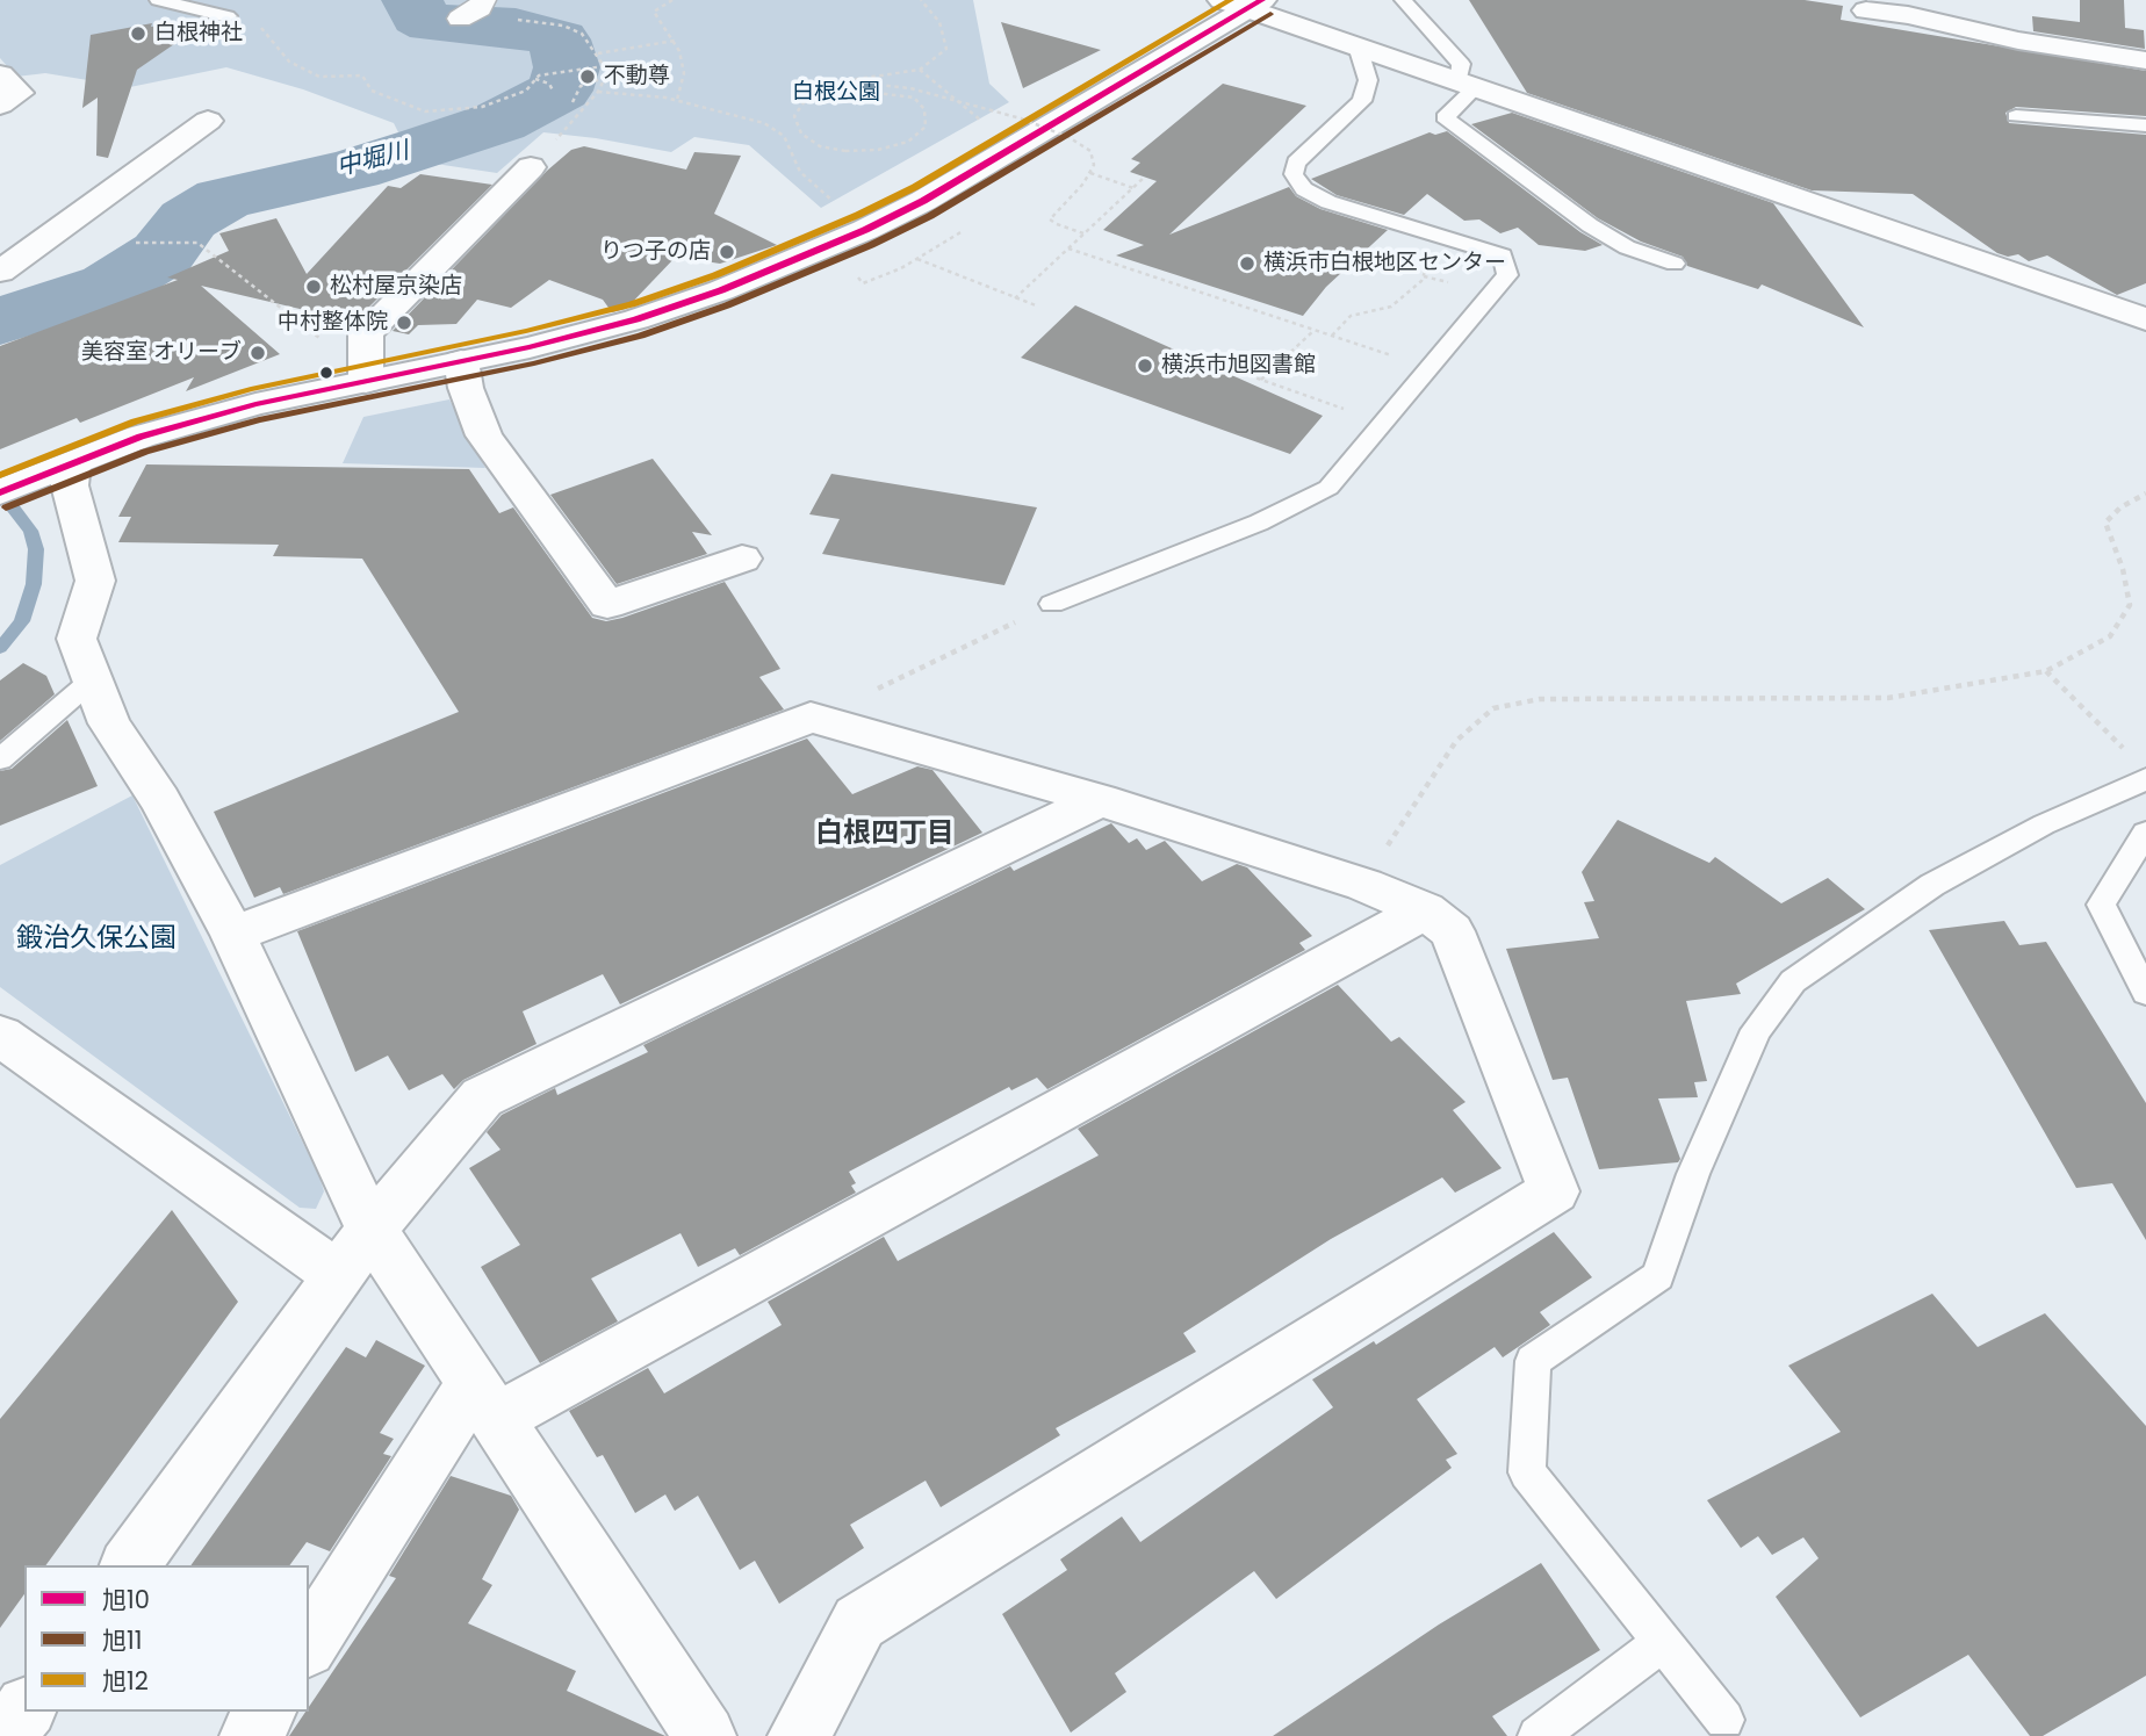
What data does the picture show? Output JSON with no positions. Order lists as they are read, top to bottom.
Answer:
{
  "districts": ["白根四丁目"],
  "water": ["中堀川"],
  "parks": ["白根公園", "鍛治久保公園"],
  "places": [
    "白根神社",
    "不動尊",
    "りつ子の店",
    "横浜市白根地区センター",
    "松村屋京染店",
    "中村整体院",
    "美容室 オリーブ",
    "横浜市旭図書館"
  ],
  "lines": ["transit line 旭10", "transit line 旭12", "transit line 旭11"],
  "legend": ["旭10", "旭11", "旭12"]
}
